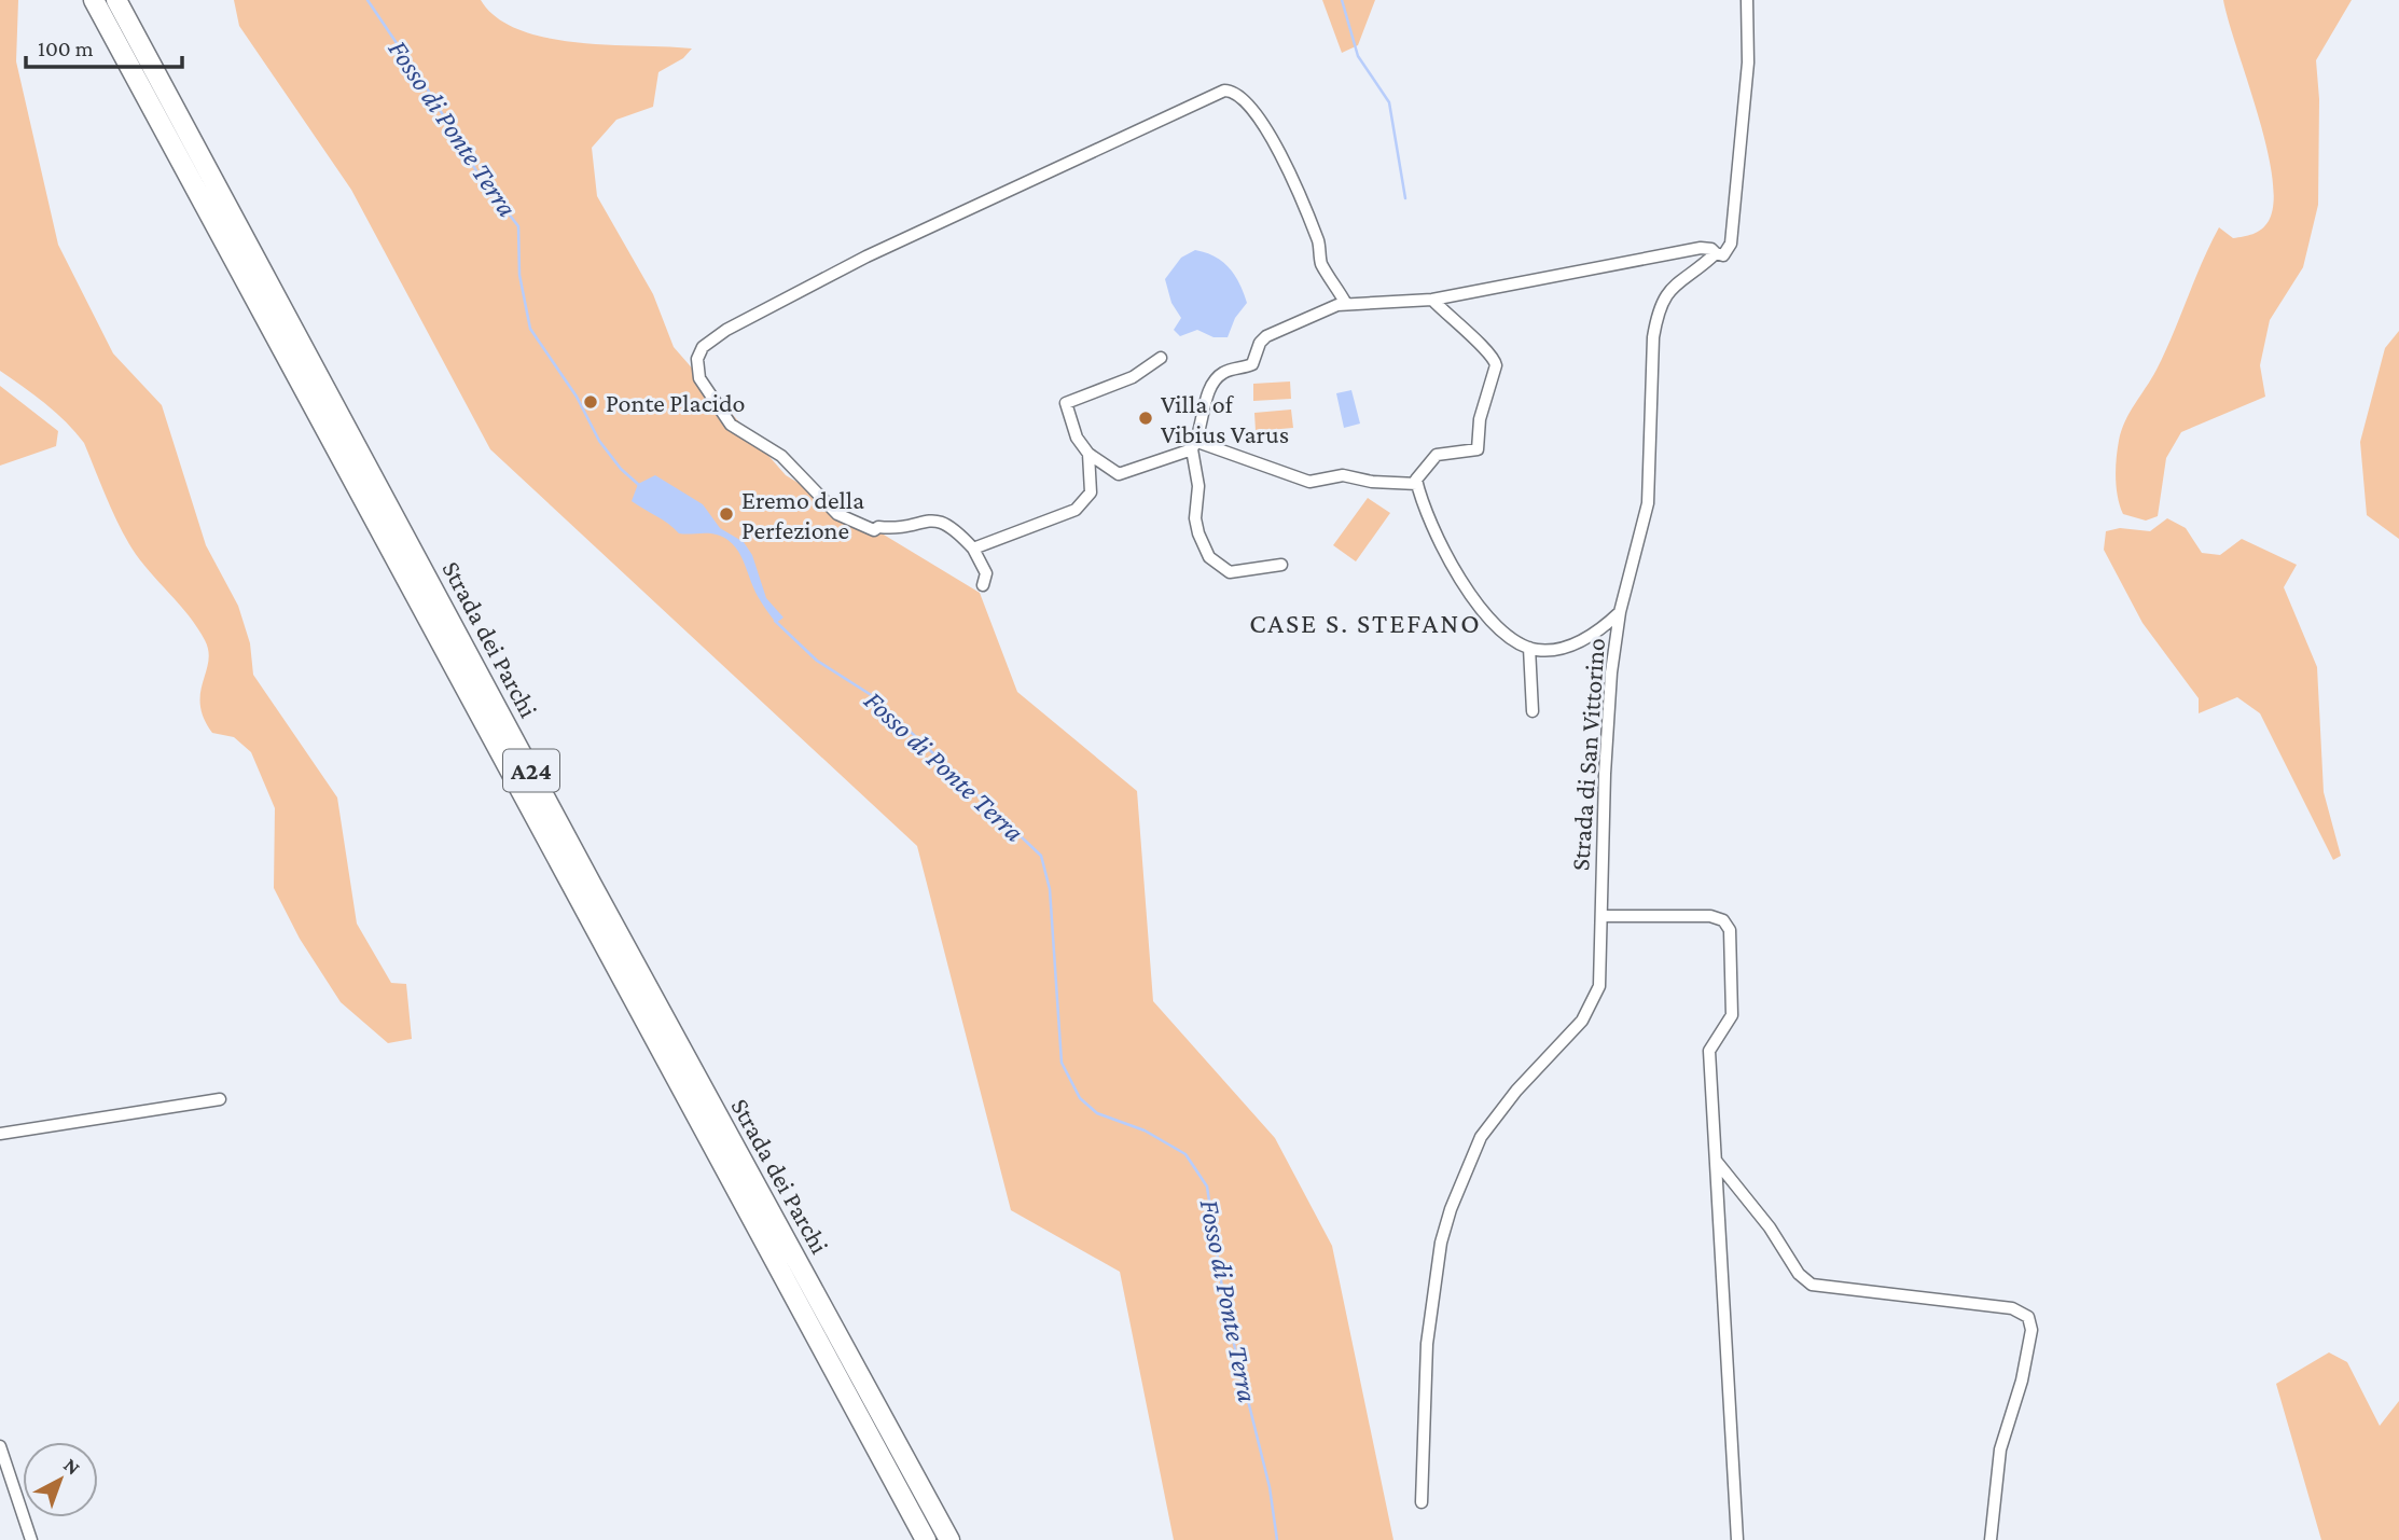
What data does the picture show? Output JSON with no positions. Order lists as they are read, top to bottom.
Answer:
{
  "streets": {
    "highway": ["Strada dei Parchi", "A24"],
    "street": ["Strada di San Vittorino"]
  },
  "districts": ["CASE S. STEFANO"],
  "water": ["Fosso di Ponte Terra"],
  "places": ["Ponte Placido", "Villa of Vibius Varus", "Eremo della Perfezione"],
  "scale_bar": "100 m",
  "north": "top right"
}
